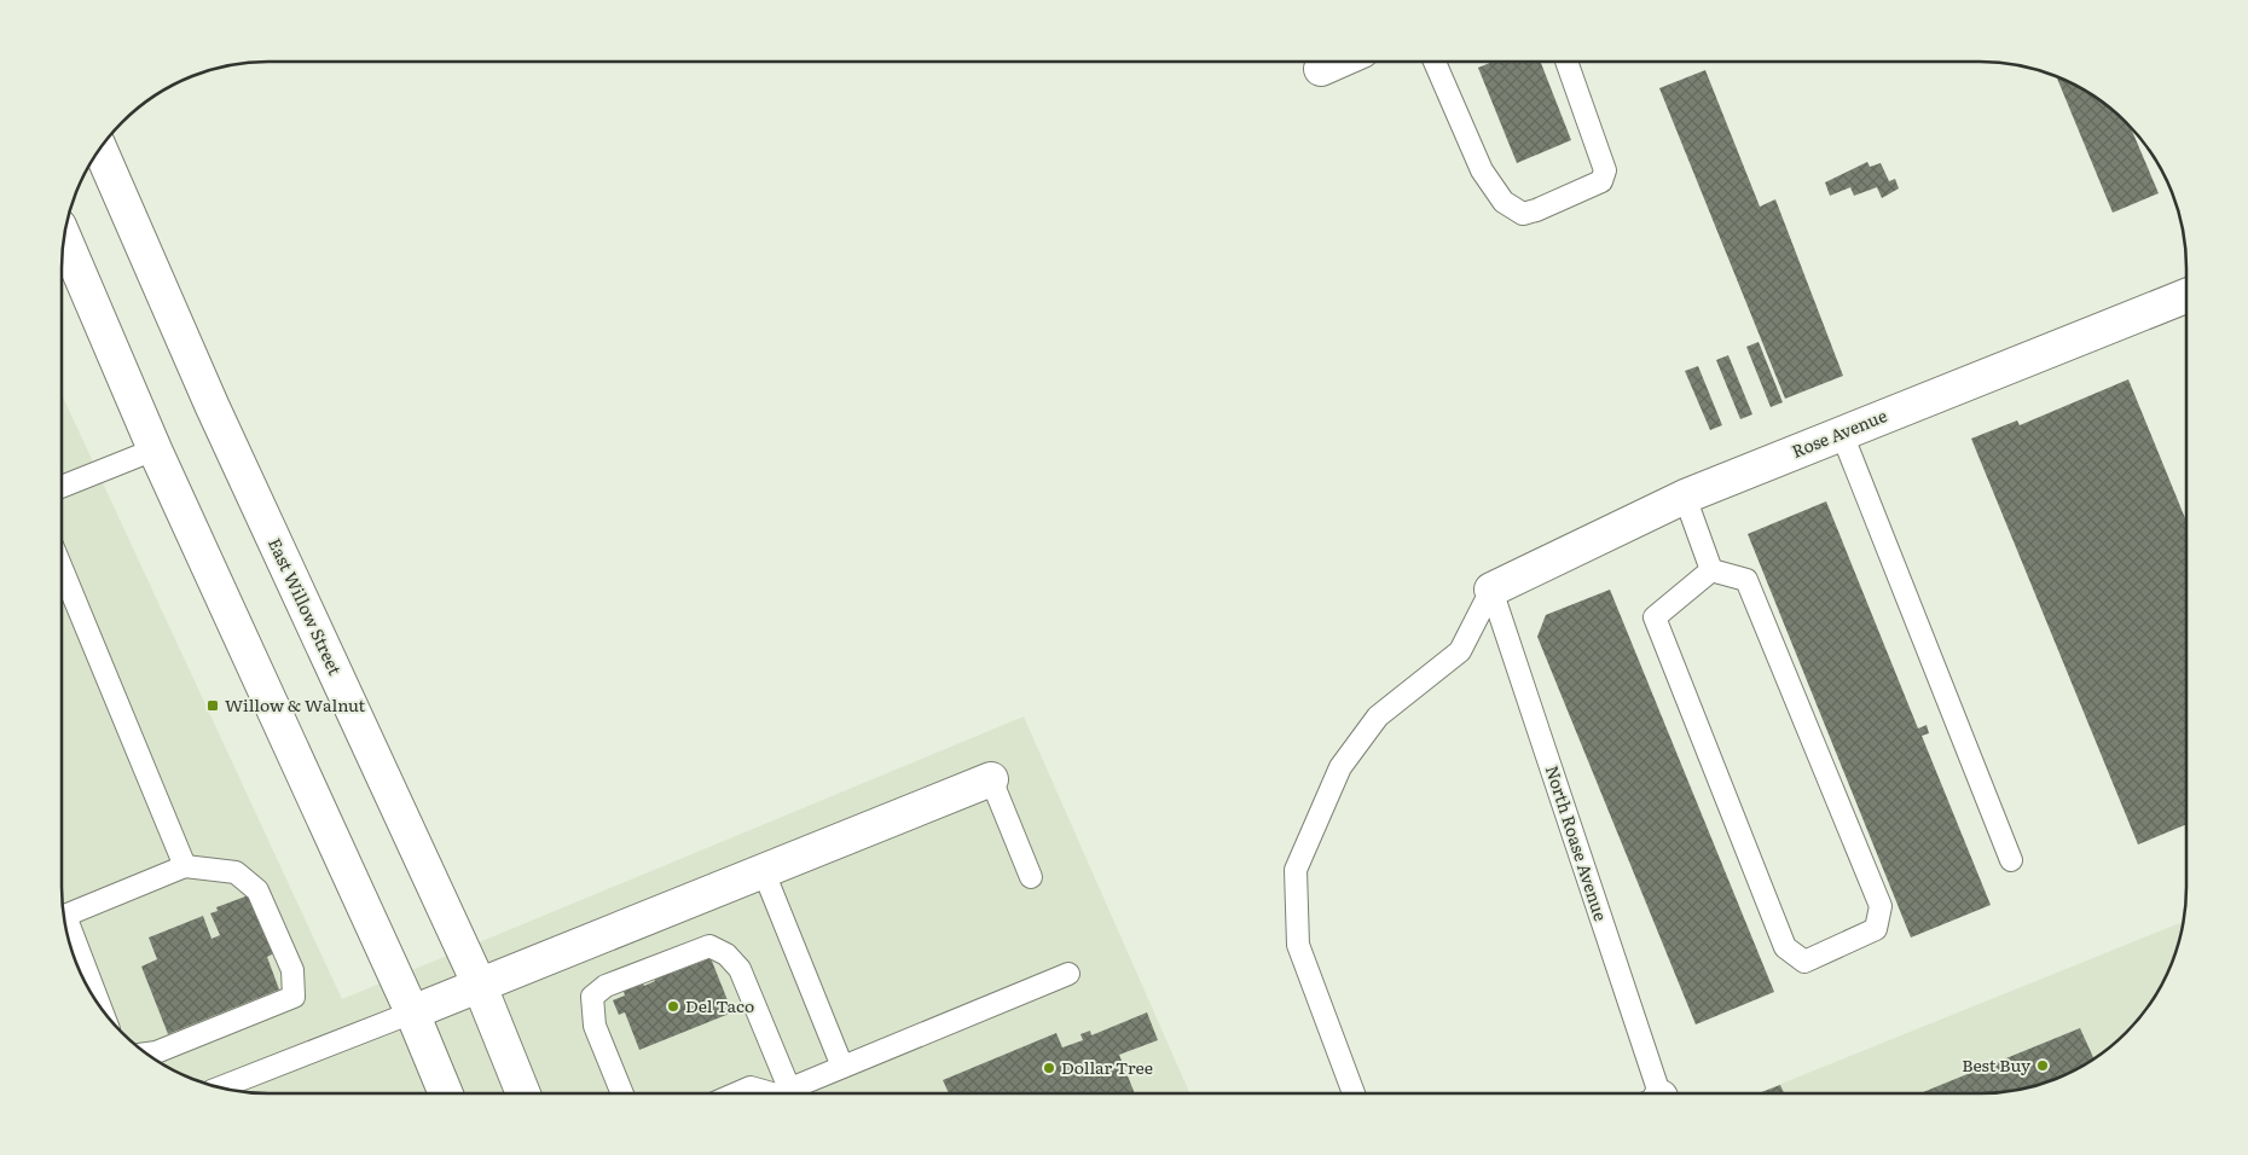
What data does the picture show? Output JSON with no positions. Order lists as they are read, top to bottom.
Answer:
{
  "streets": {
    "main road": ["Rose Avenue", "East Willow Street"],
    "lane": ["North Roase Avenue"]
  },
  "crossings": [
    ["Rose Avenue", "North Roase Avenue"]
  ],
  "places": {
    "transit": ["Willow & Walnut"],
    "other": ["Del Taco", "Best Buy", "Dollar Tree"]
  }
}
